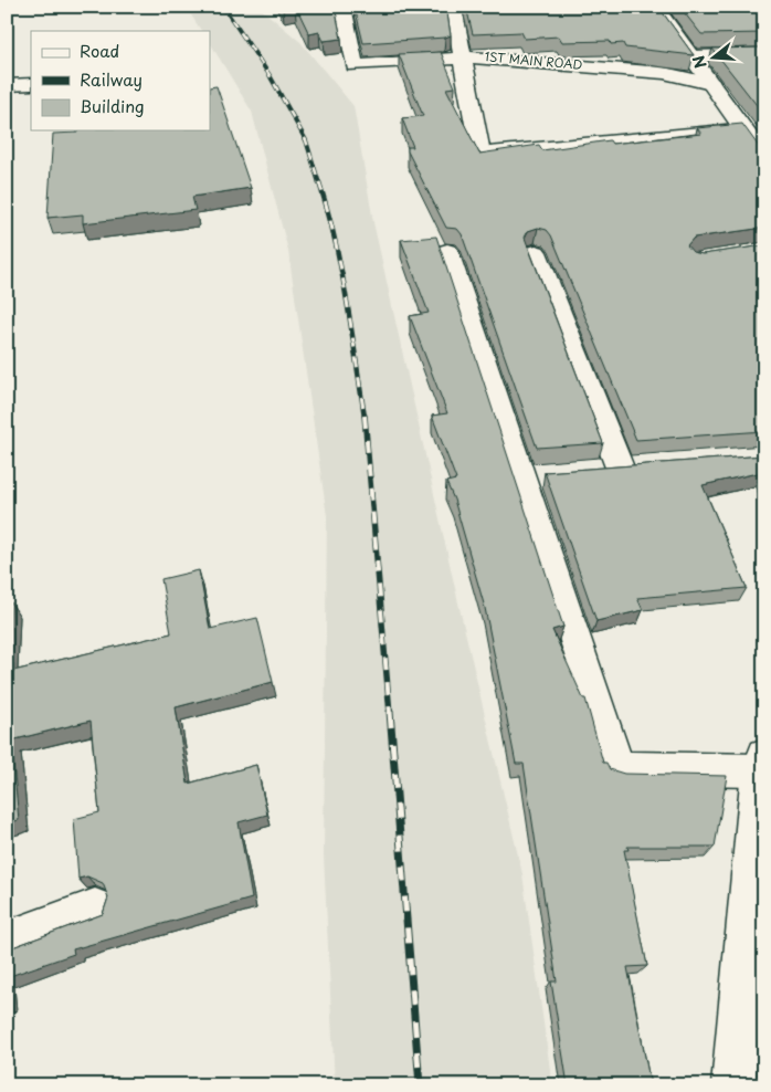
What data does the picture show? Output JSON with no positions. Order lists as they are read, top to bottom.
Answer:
{
  "streets": {
    "street": ["1ST MAIN ROAD"]
  },
  "legend": ["Road", "Railway", "Building"],
  "north": "left"
}
